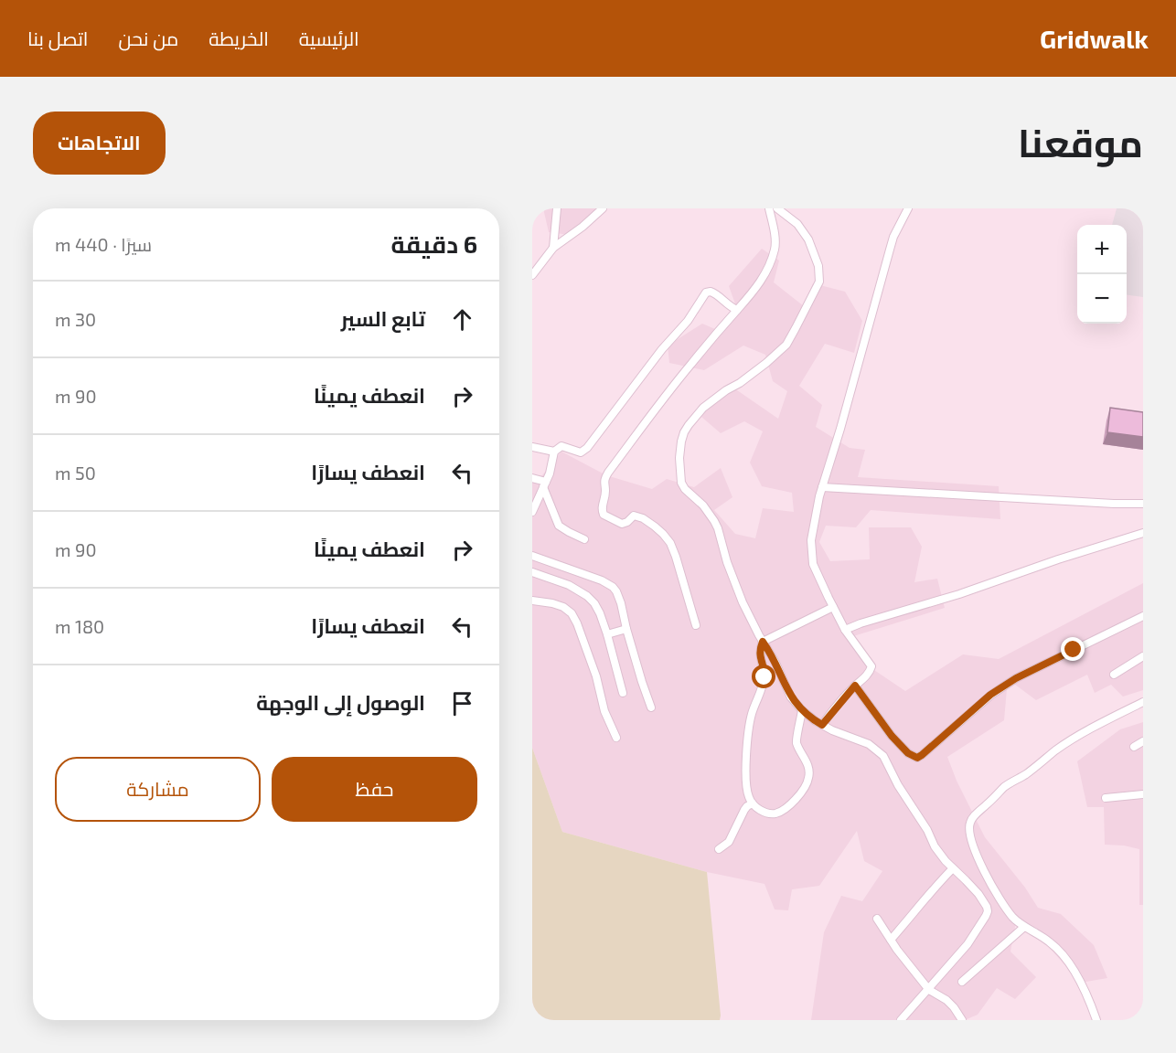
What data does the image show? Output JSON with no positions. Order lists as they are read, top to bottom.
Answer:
{
  "page": {
    "header": "Gridwalk",
    "nav": [
      "الرئيسية",
      "الخريطة",
      "من نحن",
      "اتصل بنا"
    ],
    "title": "موقعنا",
    "buttons": [
      "الاتجاهات",
      ["حفظ", "مشاركة"]
    ],
    "heading": ["6 دقيقة", "سيرًا · 440 m"],
    "map_buttons": ["+", "−"],
    "list": [
      ["تابع السير", "30 m"],
      ["انعطف يمينًا", "90 m"],
      ["انعطف يسارًا", "50 m"],
      ["انعطف يمينًا", "90 m"],
      ["انعطف يسارًا", "180 m"],
      "الوصول إلى الوجهة"
    ]
  }
}
